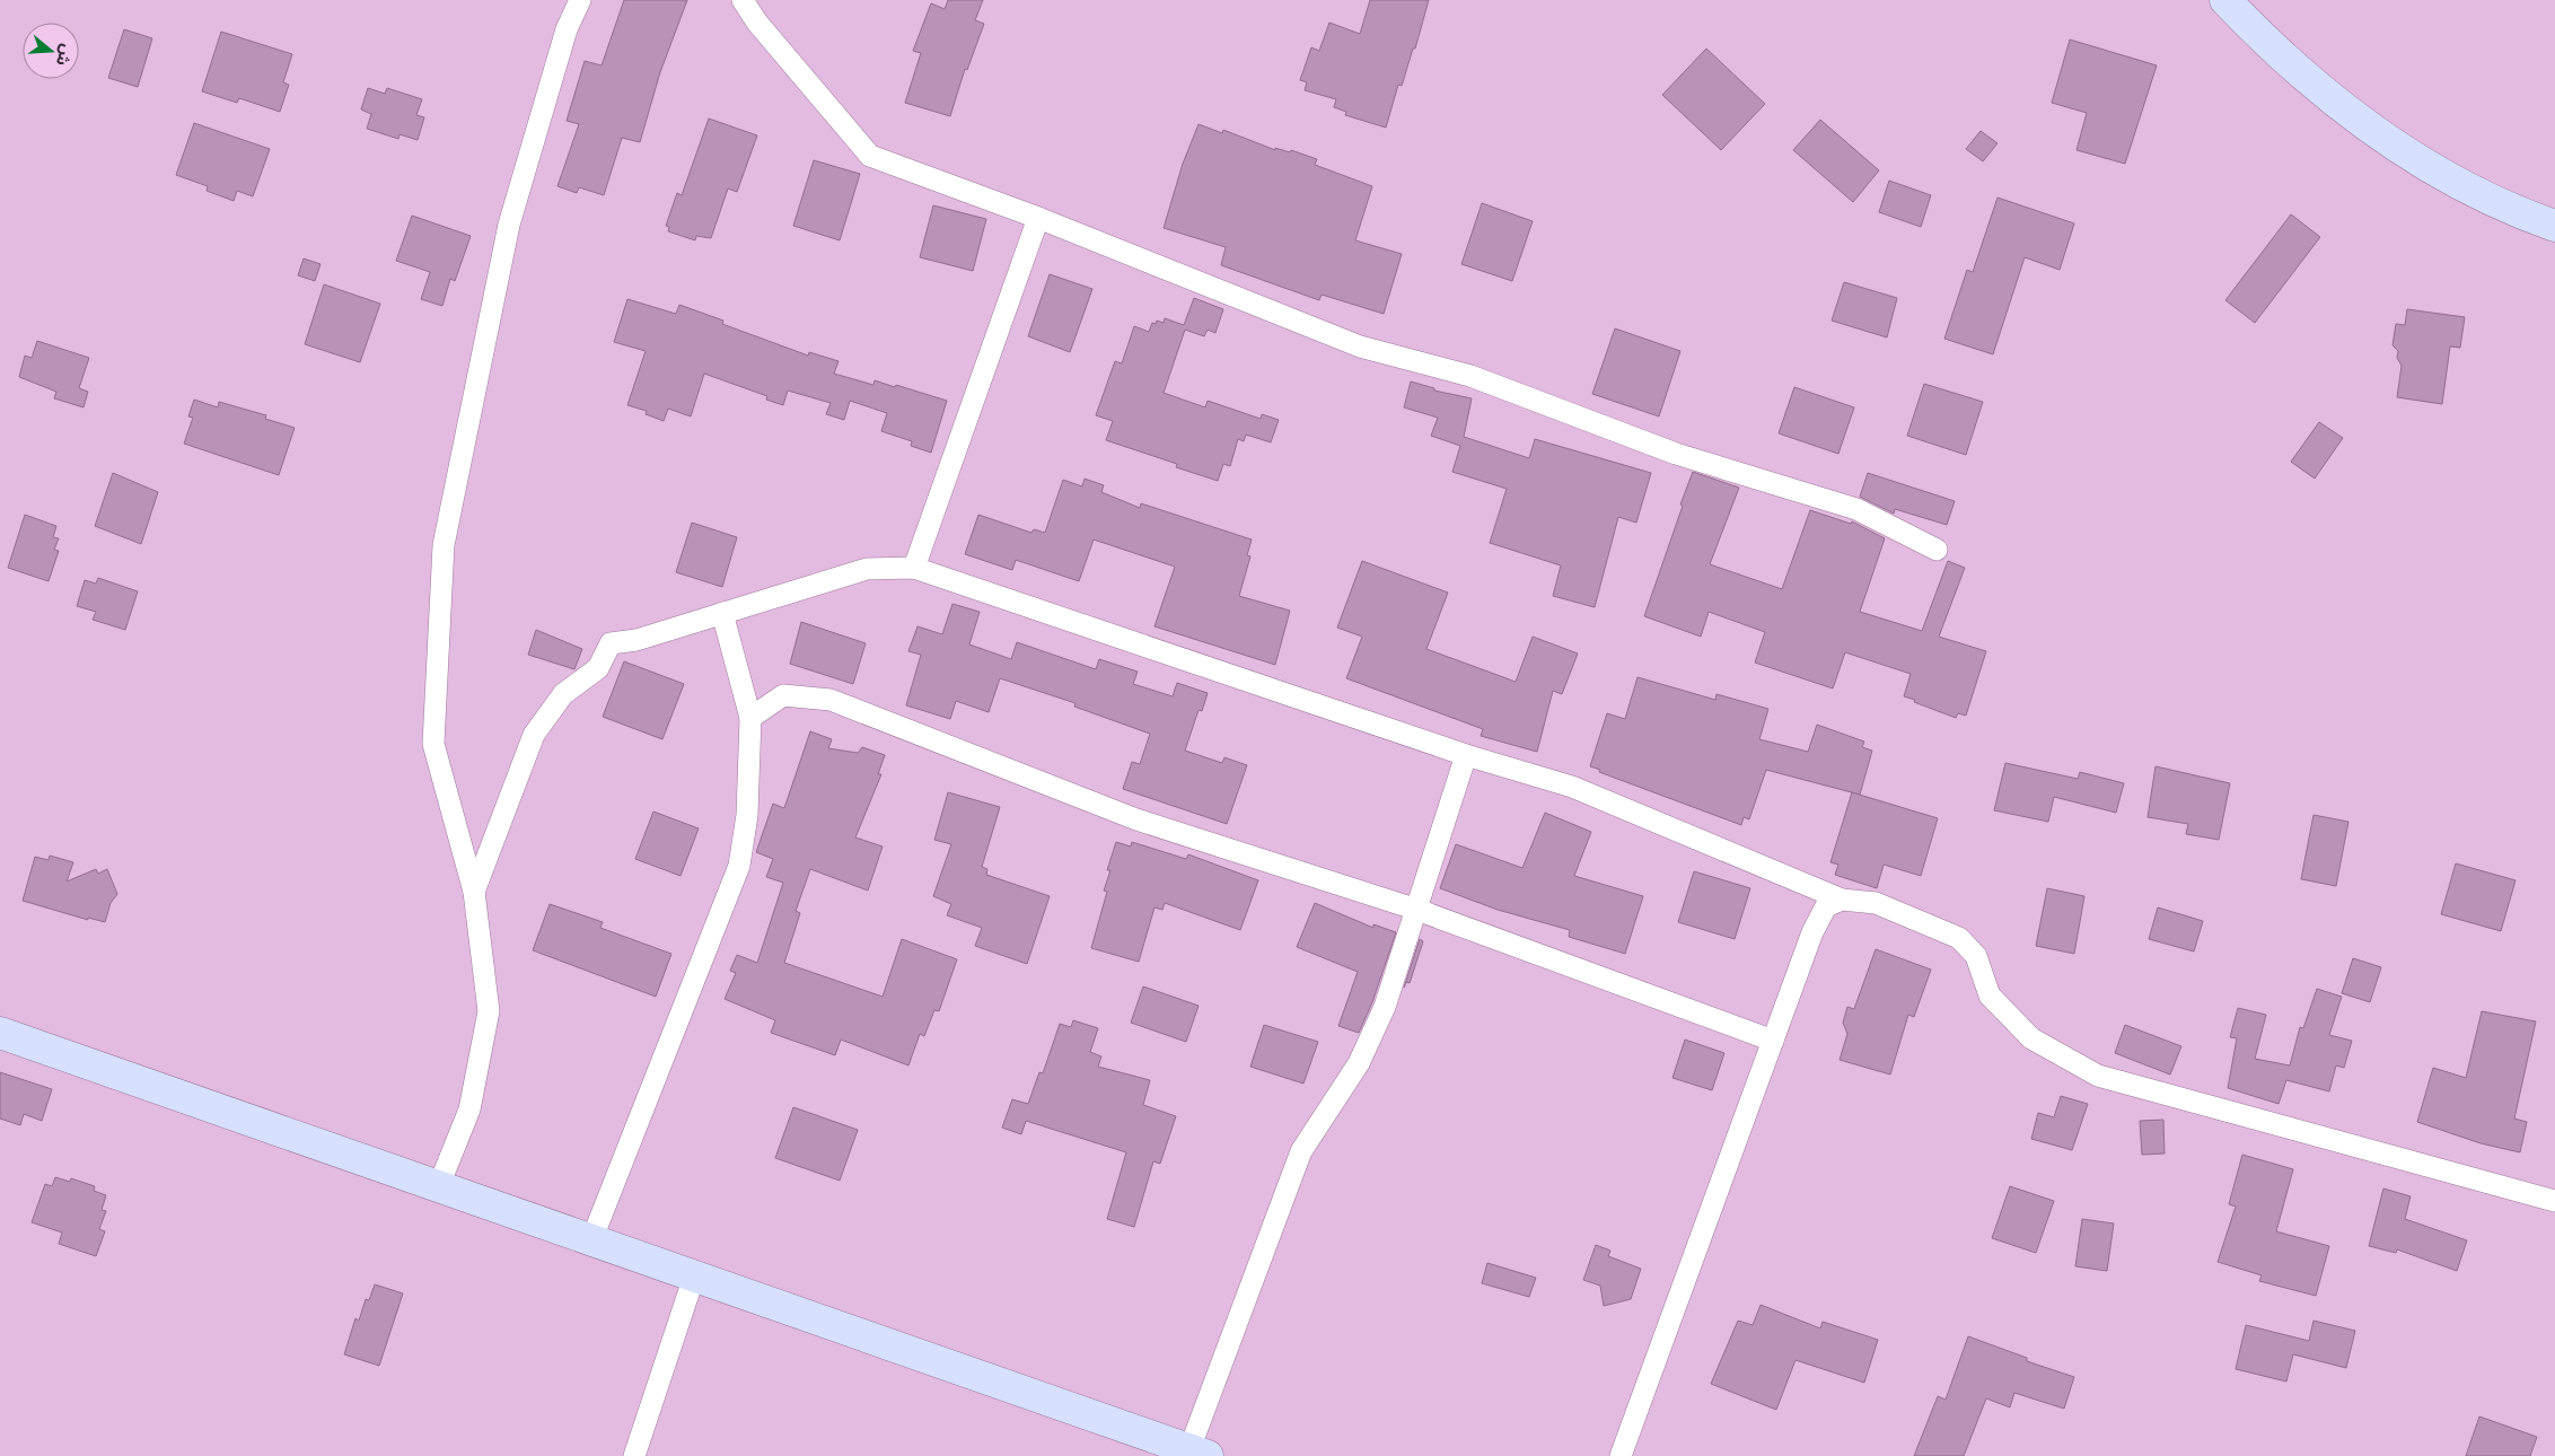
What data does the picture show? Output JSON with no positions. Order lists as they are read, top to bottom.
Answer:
{
  "north": "right"
}
